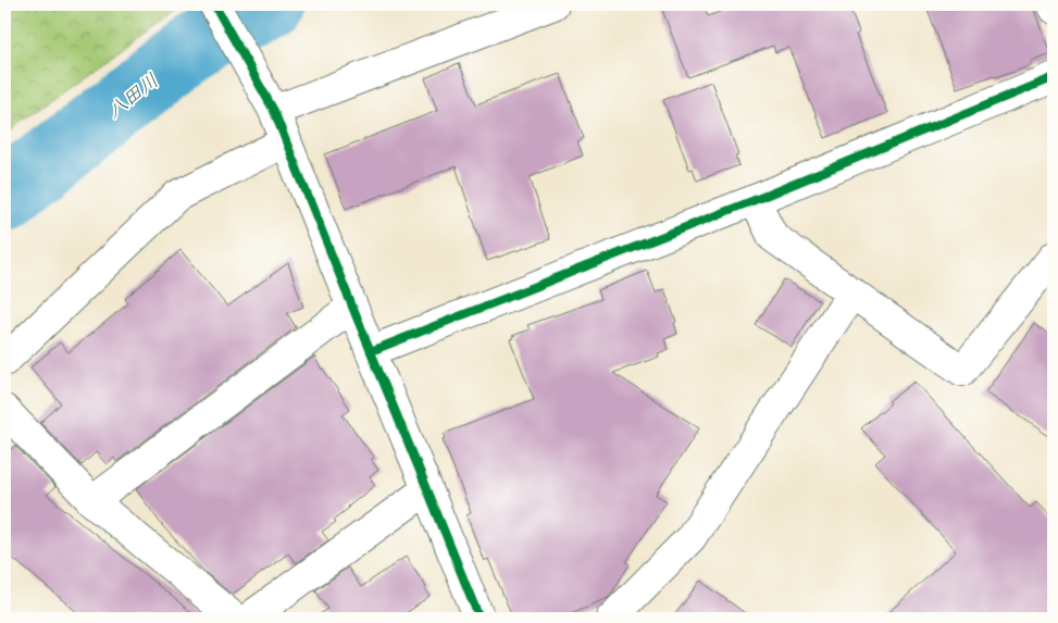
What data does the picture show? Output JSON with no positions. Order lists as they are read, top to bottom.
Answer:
{
  "water": ["八田川"]
}
